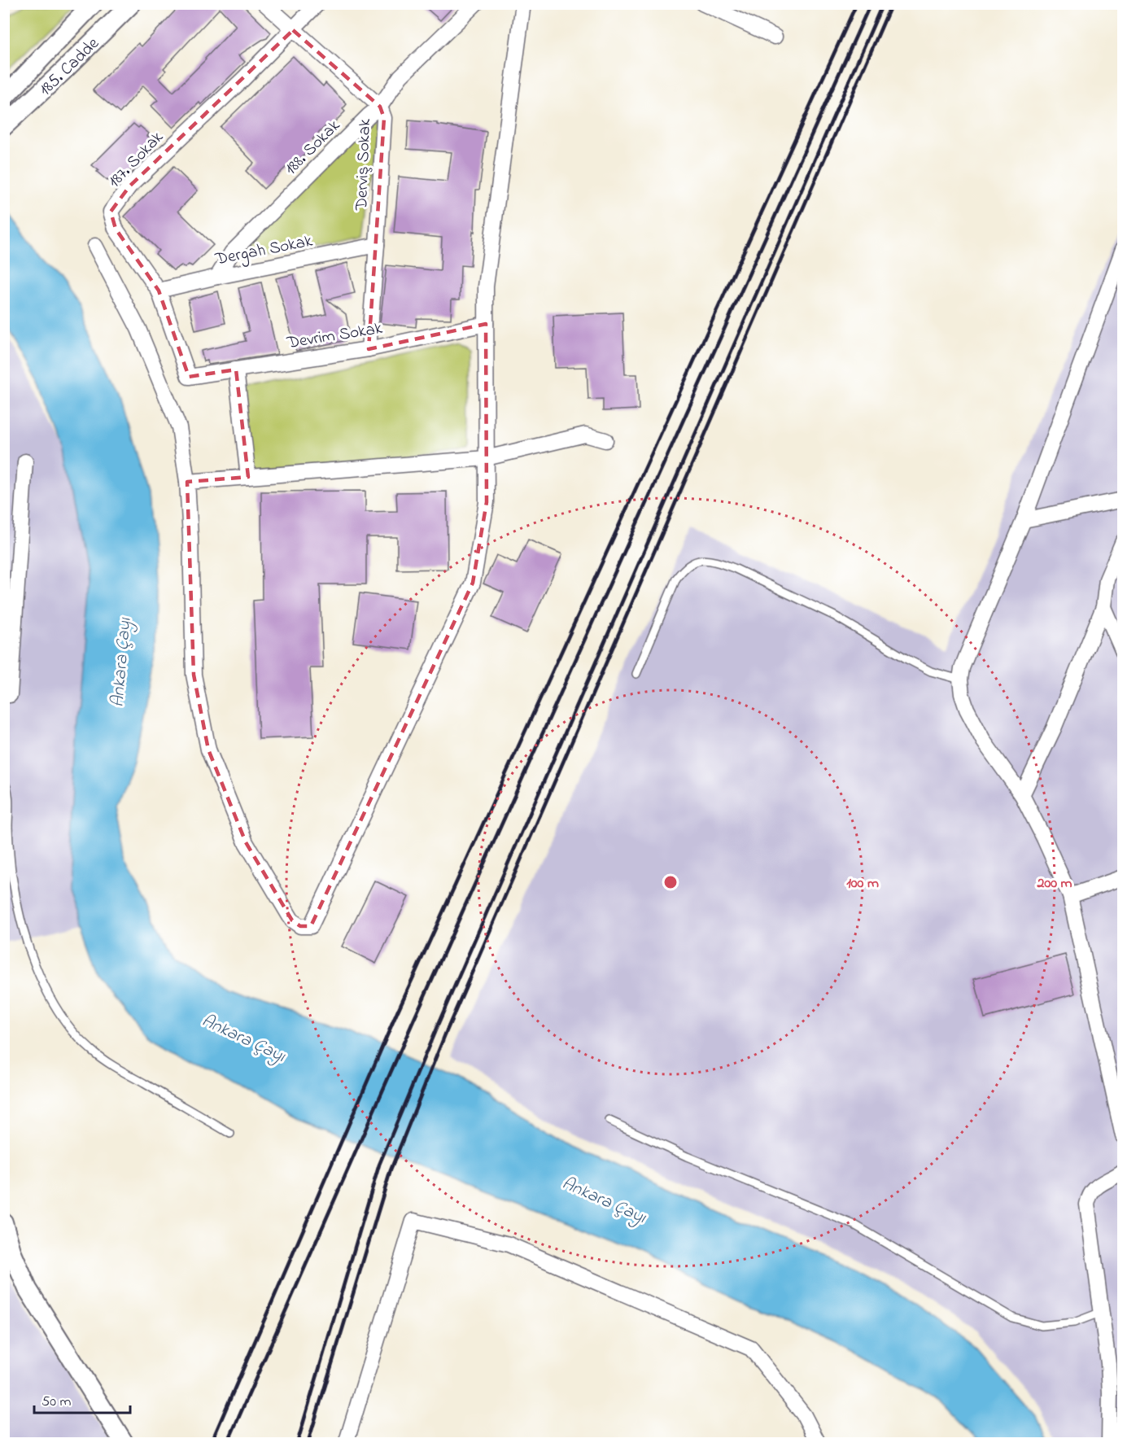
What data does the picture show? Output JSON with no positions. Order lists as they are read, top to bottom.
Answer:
{
  "streets": {
    "street": [
      "185. Cadde",
      "188. Sokak",
      "187. Sokak",
      "Derviş Sokak",
      "Dergah Sokak",
      "Devrim Sokak"
    ]
  },
  "crossings": [
    ["188. Sokak", "Derviş Sokak"],
    ["188. Sokak", "Dergah Sokak"],
    ["187. Sokak", "Derviş Sokak"],
    ["187. Sokak", "Dergah Sokak"],
    ["187. Sokak", "Devrim Sokak"],
    ["Derviş Sokak", "Dergah Sokak"],
    ["Derviş Sokak", "Devrim Sokak"]
  ],
  "water": ["Ankara Çayı"],
  "scale_bar": "50 m",
  "rings": ["100 m", "200 m"]
}
